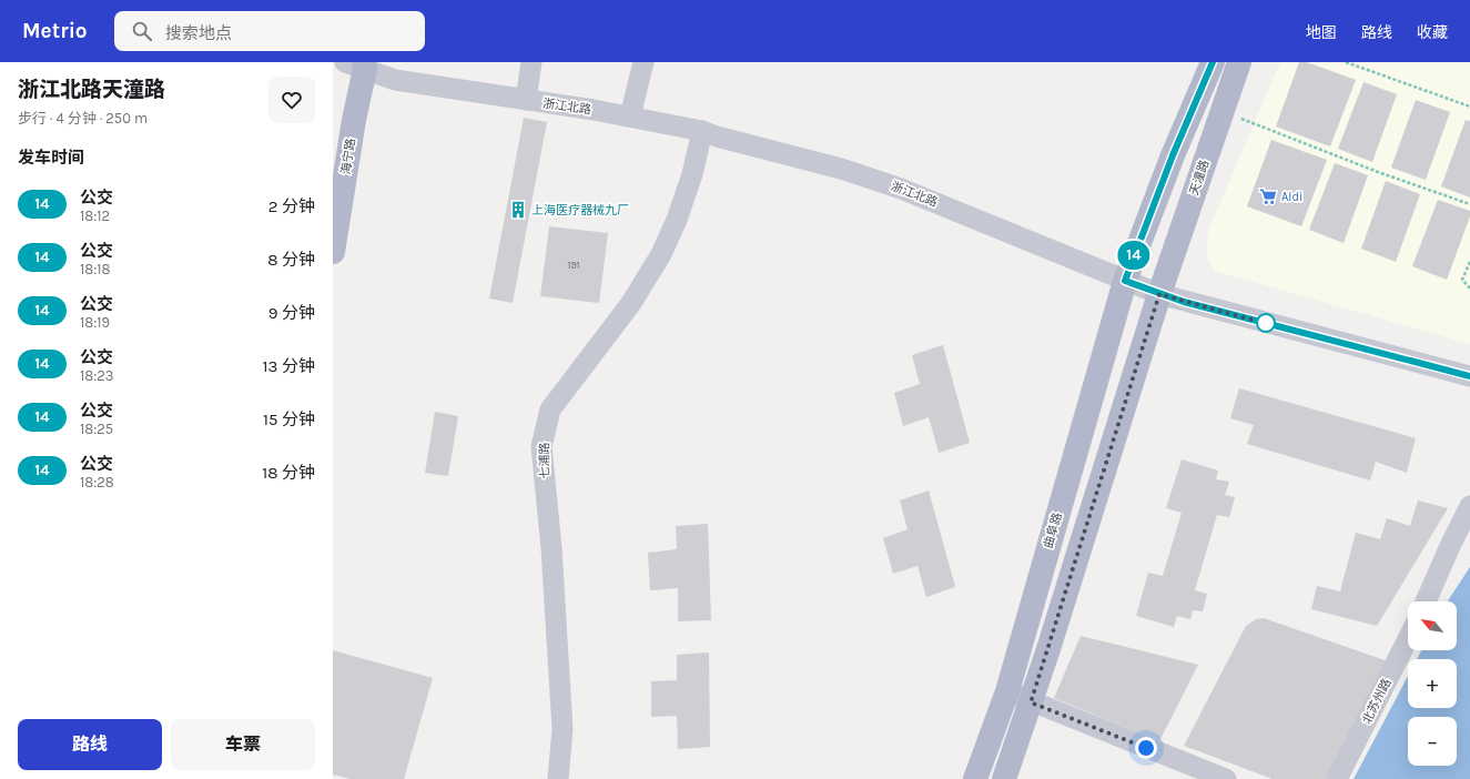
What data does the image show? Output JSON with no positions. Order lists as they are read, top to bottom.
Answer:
{
  "streets": {
    "main road": ["海宁路", "天潼路", "曲阜路"],
    "street": ["浙江北路", "七浦路", "北苏州路"]
  },
  "crossings": [
    ["浙江北路", "海宁路"],
    ["浙江北路", "天潼路"],
    ["浙江北路", "七浦路"],
    ["浙江北路", "曲阜路"]
  ],
  "places": {
    "supermarket": ["Aldi"],
    "building": ["上海医疗器械九厂"]
  },
  "lines": ["bus line 14"],
  "house_numbers": ["191"],
  "north": "top left",
  "page": {
    "header": "Metrio",
    "search": "搜索地点",
    "nav": ["地图", "路线", "收藏"],
    "heading": [
      ["浙江北路天潼路", "步行 · 4 分钟 · 250 m"],
      "发车时间"
    ],
    "on_map": "14",
    "list": [
      {
        "mark": "14",
        "name": "公交",
        "note": "18:12",
        "value": "2 分钟"
      },
      {
        "mark": "14",
        "name": "公交",
        "note": "18:18",
        "value": "8 分钟"
      },
      {
        "mark": "14",
        "name": "公交",
        "note": "18:19",
        "value": "9 分钟"
      },
      {
        "mark": "14",
        "name": "公交",
        "note": "18:23",
        "value": "13 分钟"
      },
      {
        "mark": "14",
        "name": "公交",
        "note": "18:25",
        "value": "15 分钟"
      },
      {
        "mark": "14",
        "name": "公交",
        "note": "18:28",
        "value": "18 分钟"
      }
    ],
    "map_buttons": ["+", "−"],
    "buttons": ["路线", "车票"]
  }
}
